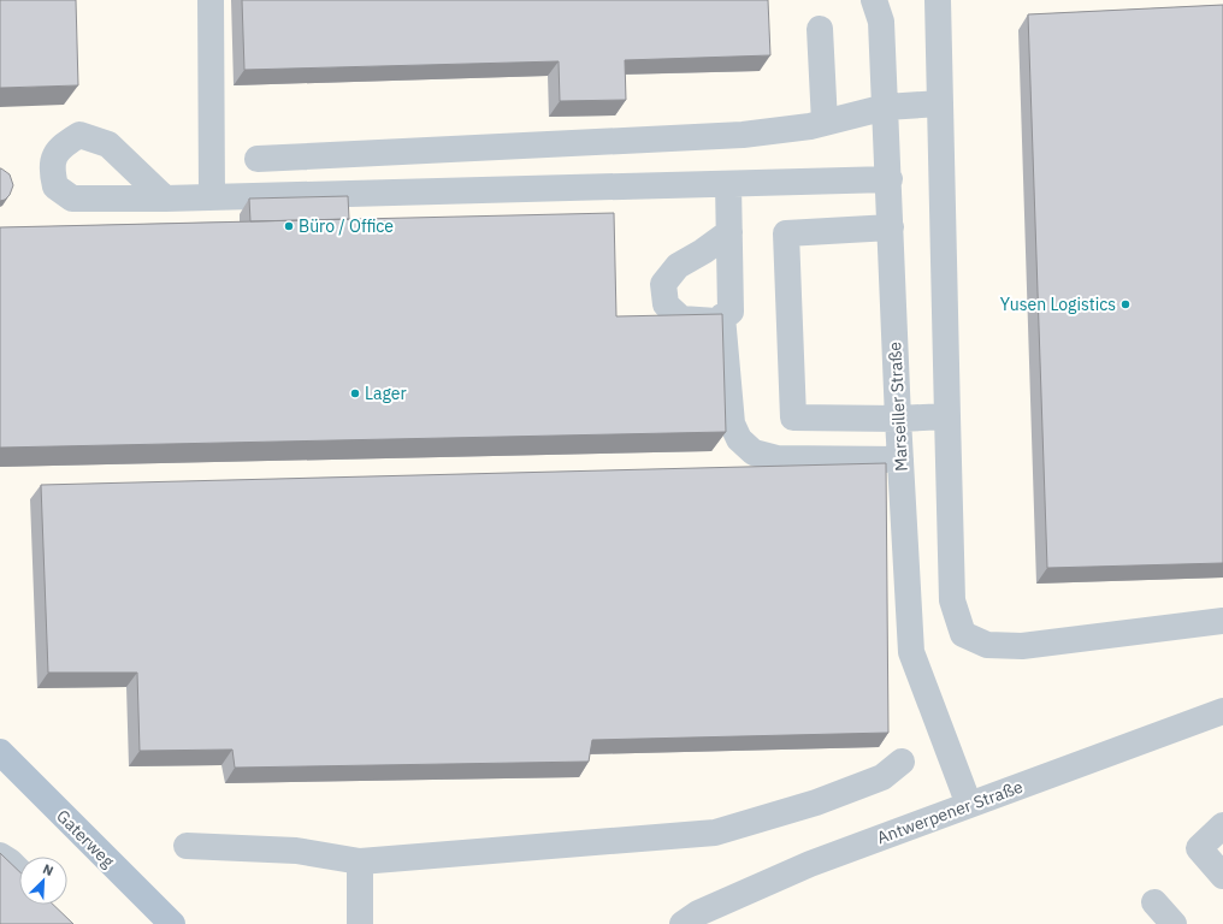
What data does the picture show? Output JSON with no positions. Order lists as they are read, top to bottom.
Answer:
{
  "streets": {
    "main road": ["Gaterweg"],
    "street": ["Marseiller Straße", "Antwerpener Straße"]
  },
  "crossings": [
    ["Marseiller Straße", "Antwerpener Straße"]
  ],
  "places": ["Büro / Office", "Yusen Logistics", "Lager"],
  "north": "top right"
}
